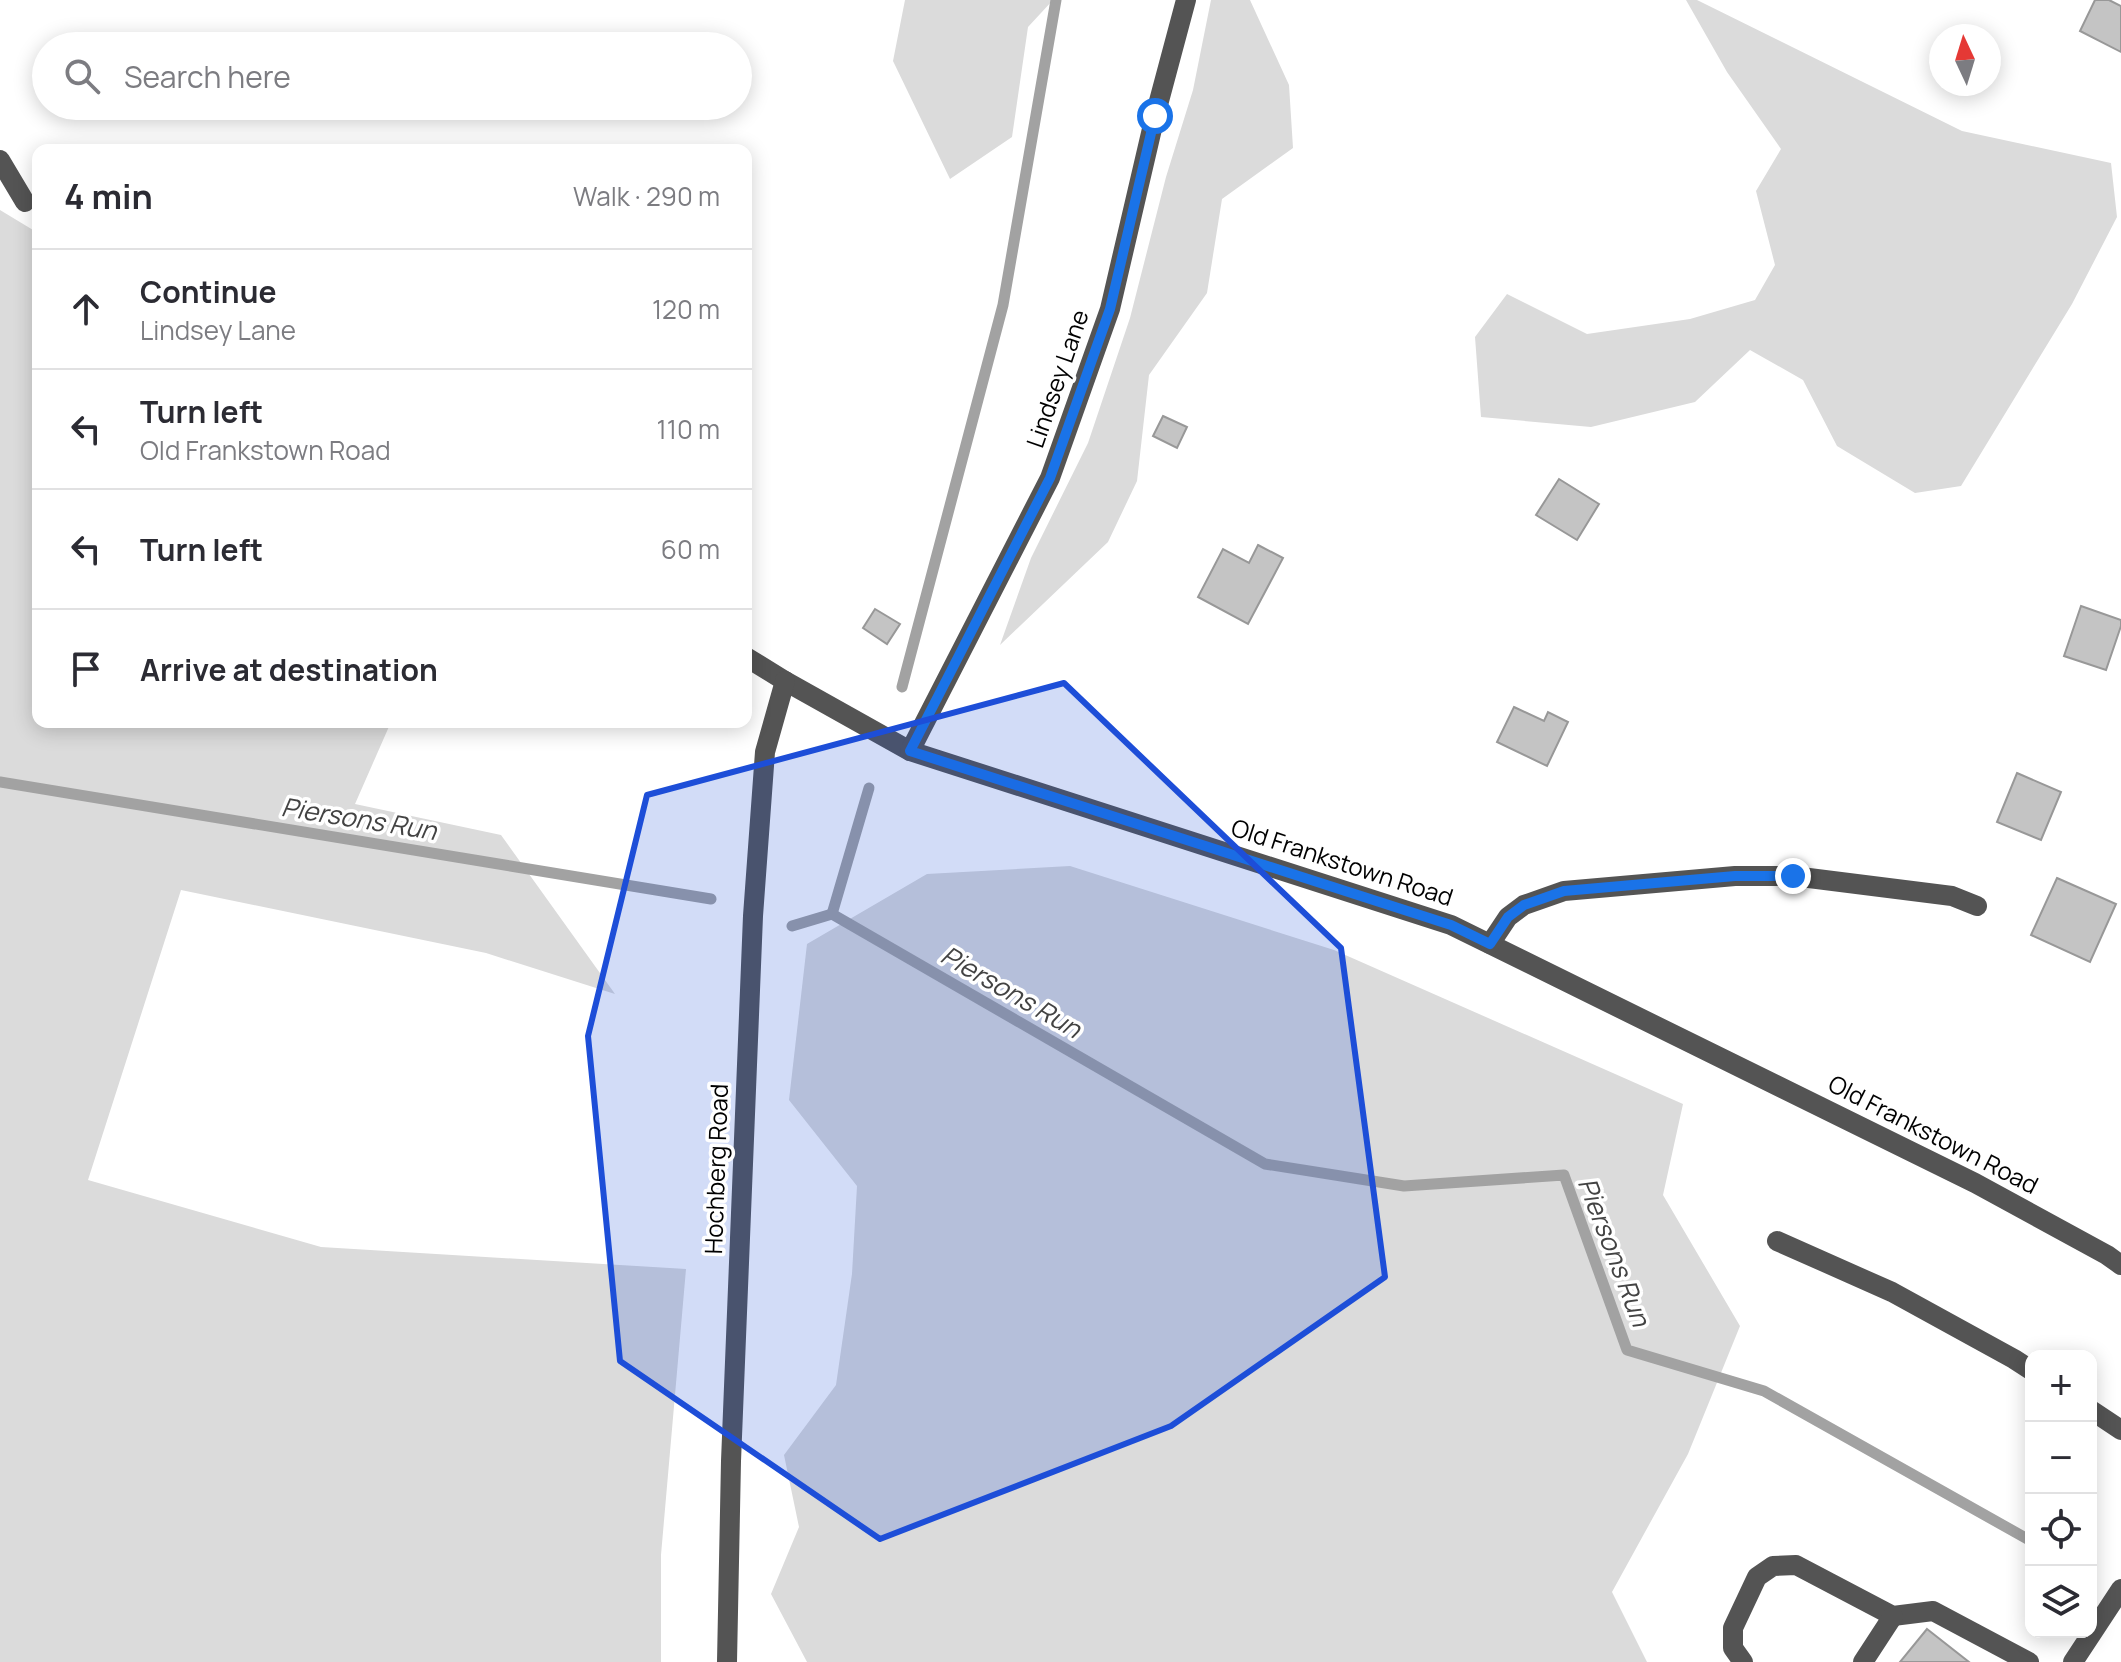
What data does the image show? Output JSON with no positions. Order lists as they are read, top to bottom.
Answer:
{
  "streets": {
    "street": ["Lindsey Lane", "Old Frankstown Road", "Hochberg Road"]
  },
  "crossings": [
    ["Lindsey Lane", "Old Frankstown Road"],
    ["Old Frankstown Road", "Hochberg Road"]
  ],
  "water": ["Piersons Run"],
  "north": "top",
  "page": {
    "search": "Search here",
    "heading": ["4 min", "Walk · 290 m"],
    "list": [
      ["Continue", "Lindsey Lane", "120 m"],
      ["Turn left", "Old Frankstown Road", "110 m"],
      ["Turn left", "60 m"],
      "Arrive at destination"
    ],
    "map_buttons": ["+", "−"]
  }
}
